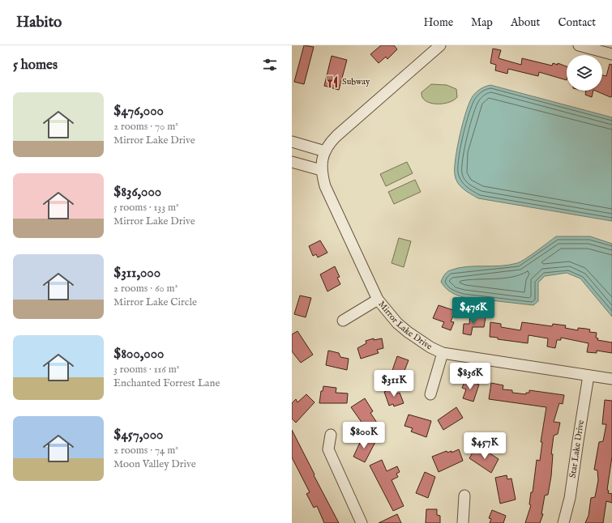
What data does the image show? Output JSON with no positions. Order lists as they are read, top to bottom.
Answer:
{
  "streets": {
    "street": ["Mirror Lake Drive", "Star Lake Drive"]
  },
  "crossings": [
    ["Mirror Lake Drive", "Star Lake Drive"]
  ],
  "places": {
    "restaurant": ["Subway"]
  },
  "page": {
    "header": "Habito",
    "nav": [
      "Home",
      "Map",
      "About",
      "Contact"
    ],
    "heading": "5 homes",
    "list": [
      {
        "name": "$476,000",
        "note": "2 rooms · 70 m² · Mirror Lake Drive"
      },
      {
        "name": "$836,000",
        "note": "5 rooms · 133 m² · Mirror Lake Drive"
      },
      {
        "name": "$311,000",
        "note": "2 rooms · 60 m² · Mirror Lake Circle"
      },
      {
        "name": "$800,000",
        "note": "3 rooms · 116 m² · Enchanted Forrest Lane"
      },
      {
        "name": "$457,000",
        "note": "2 rooms · 74 m² · Moon Valley Drive"
      }
    ],
    "price": [
      "$476K",
      "$836K",
      "$311K",
      "$800K",
      "$457K"
    ]
  }
}
